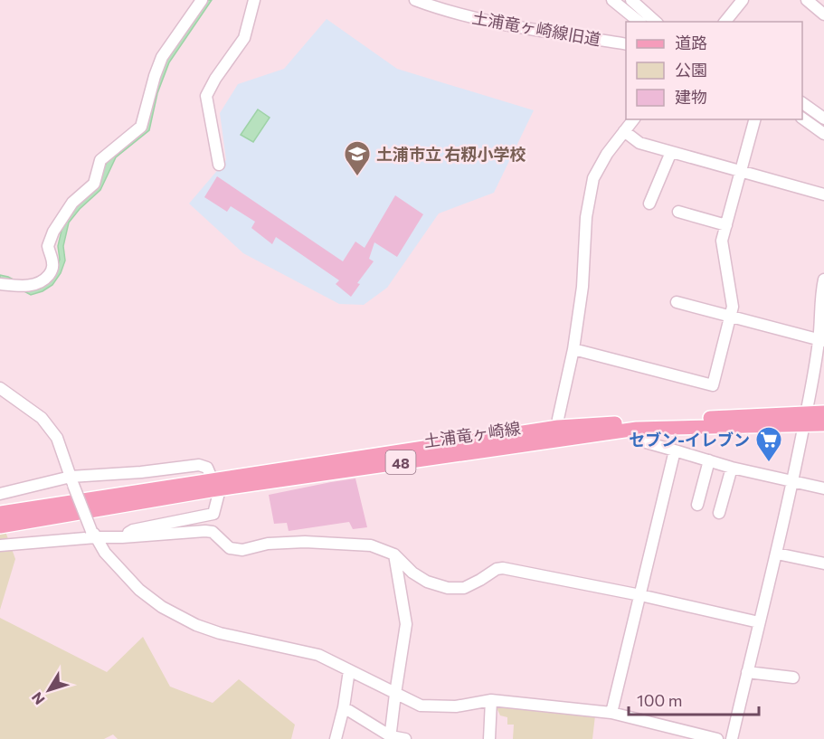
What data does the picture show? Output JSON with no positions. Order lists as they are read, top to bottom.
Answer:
{
  "streets": {
    "main road": ["土浦竜ヶ崎線", "48"],
    "street": ["土浦竜ヶ崎線旧道"]
  },
  "places": {
    "school or university": ["土浦市立 右籾小学校"],
    "supermarket": ["セブン-イレブン"]
  },
  "legend": ["道路", "公園", "建物"],
  "scale_bar": "100 m",
  "north": "bottom left"
}
